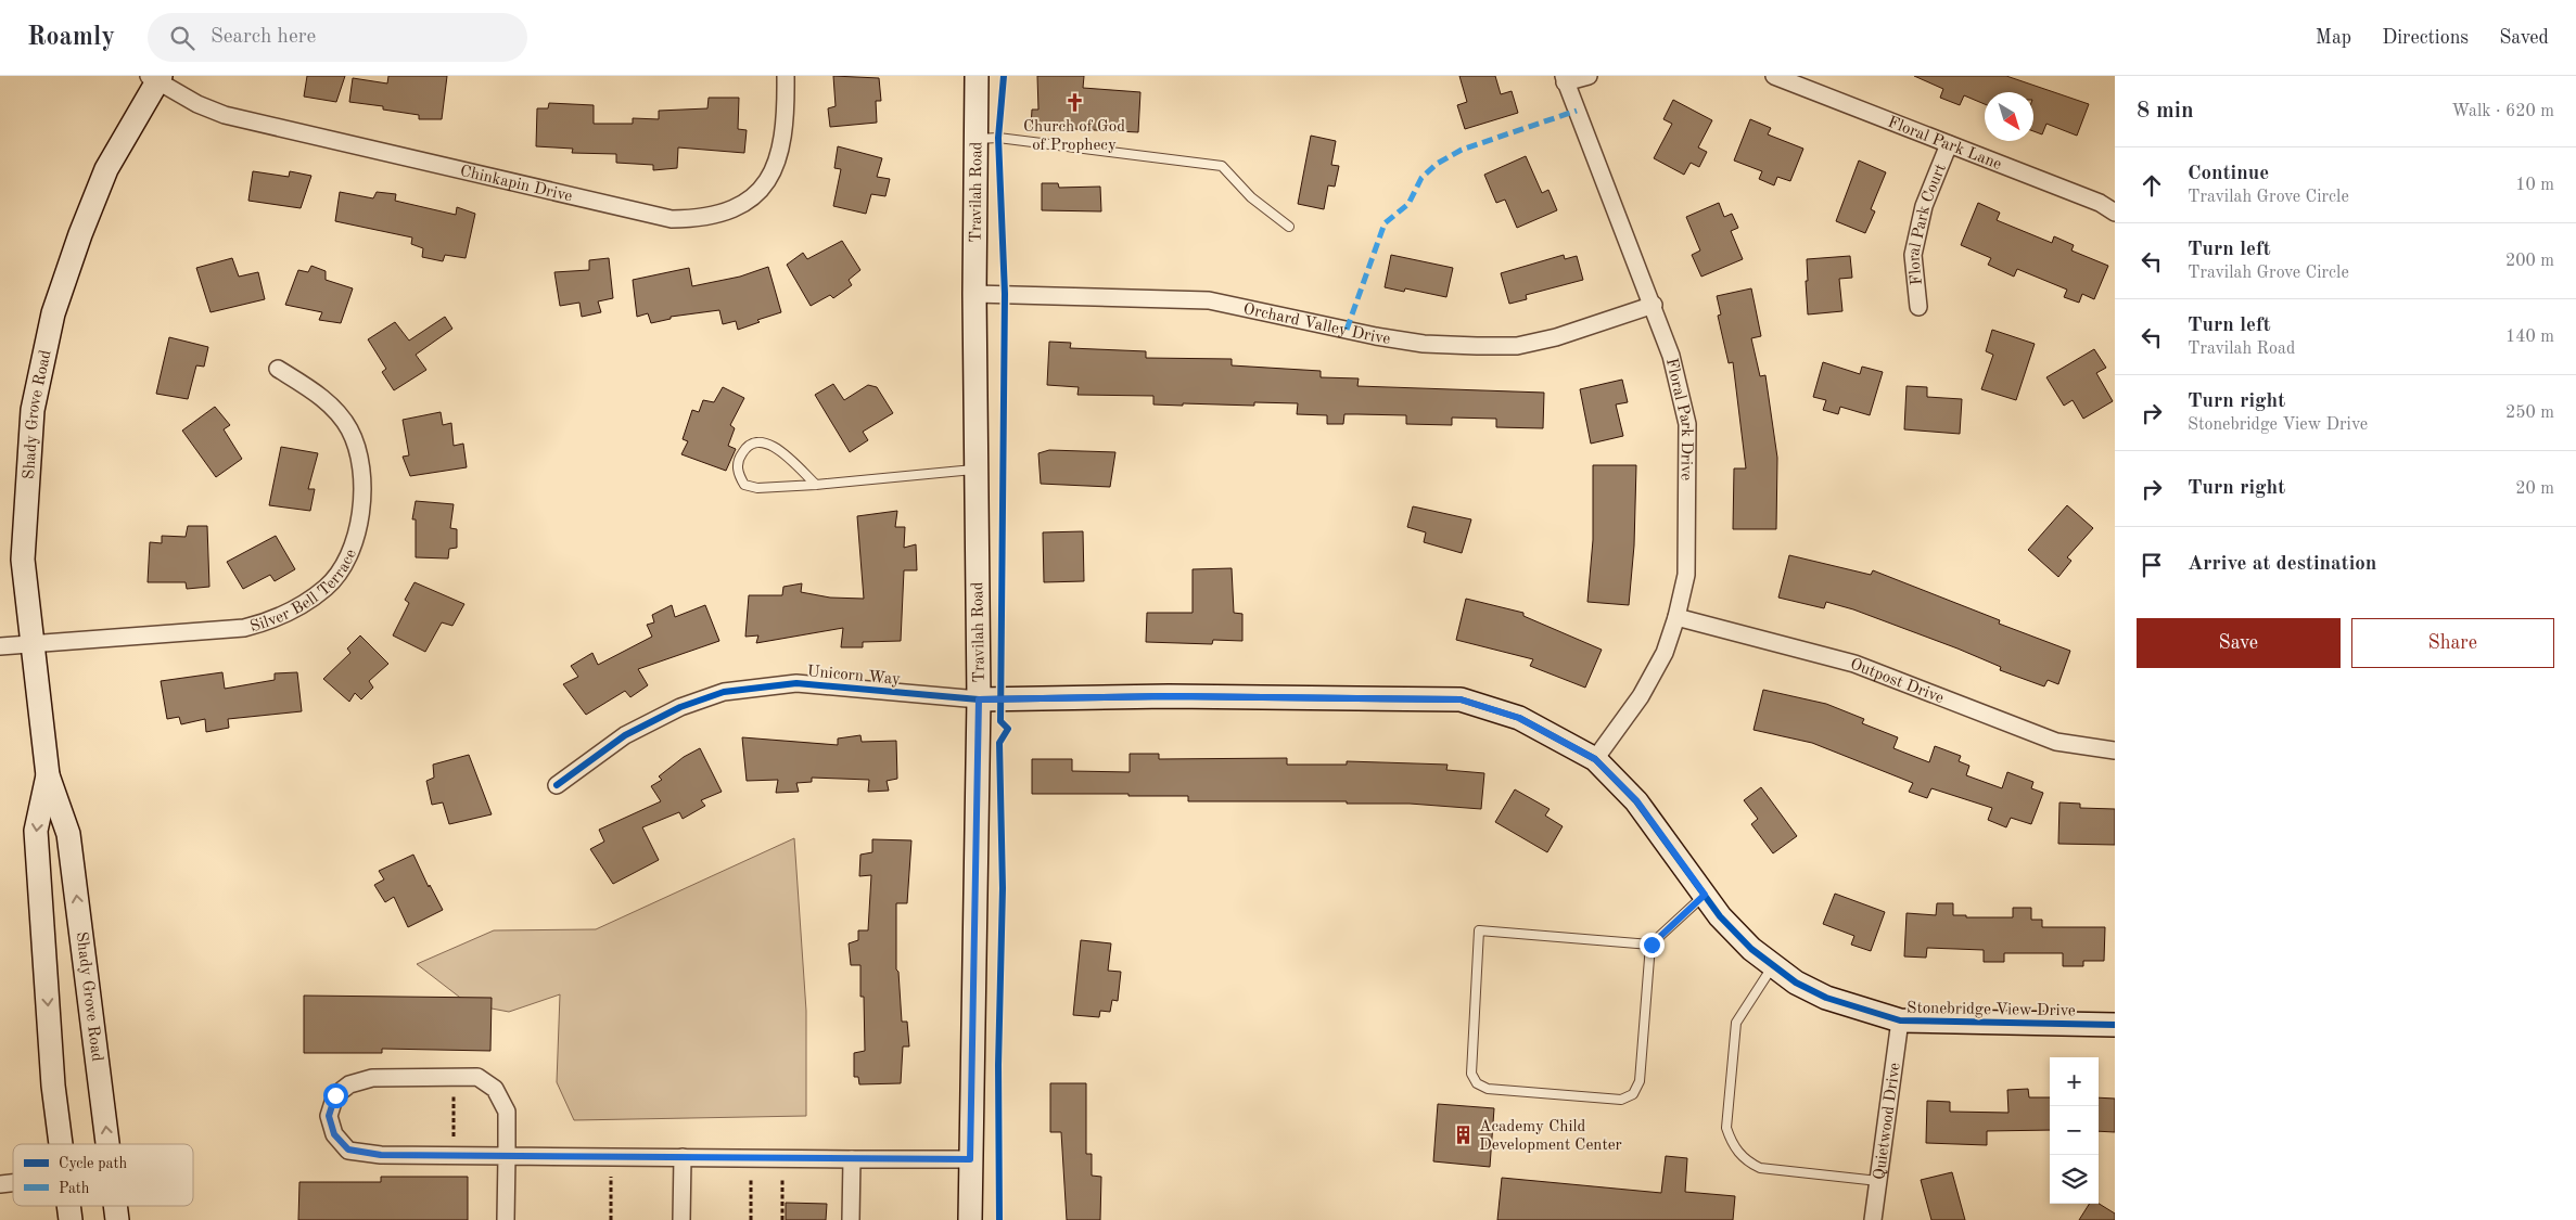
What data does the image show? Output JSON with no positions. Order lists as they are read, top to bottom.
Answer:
{
  "streets": {
    "main road": ["Travilah Road", "Shady Grove Road", "Stonebridge View Drive"],
    "street": [
      "Floral Park Lane",
      "Chinkapin Drive",
      "Floral Park Court",
      "Orchard Valley Drive",
      "Floral Park Drive",
      "Silver Bell Terrace",
      "Unicorn Way",
      "Outpost Drive",
      "Quietwood Drive"
    ]
  },
  "crossings": [
    ["Floral Park Lane", "Floral Park Court"],
    ["Chinkapin Drive", "Shady Grove Road"],
    ["Travilah Road", "Orchard Valley Drive"],
    ["Travilah Road", "Unicorn Way"],
    ["Travilah Road", "Stonebridge View Drive"],
    ["Orchard Valley Drive", "Floral Park Drive"],
    ["Shady Grove Road", "Silver Bell Terrace"],
    ["Floral Park Drive", "Outpost Drive"],
    ["Floral Park Drive", "Stonebridge View Drive"],
    ["Unicorn Way", "Stonebridge View Drive"],
    ["Stonebridge View Drive", "Quietwood Drive"]
  ],
  "places": {
    "church": ["Church of God of Prophecy"],
    "building": ["Academy Child Development Center"]
  },
  "legend": ["Cycle path", "Path"],
  "north": "bottom right",
  "page": {
    "header": "Roamly",
    "search": "Search here",
    "nav": ["Map", "Directions", "Saved"],
    "heading": ["8 min", "Walk · 620 m"],
    "list": [
      ["Continue", "Travilah Grove Circle", "10 m"],
      ["Turn left", "Travilah Grove Circle", "200 m"],
      ["Turn left", "Travilah Road", "140 m"],
      ["Turn right", "Stonebridge View Drive", "250 m"],
      ["Turn right", "20 m"],
      "Arrive at destination"
    ],
    "buttons": ["Save", "Share"],
    "map_buttons": ["+", "−"]
  }
}
